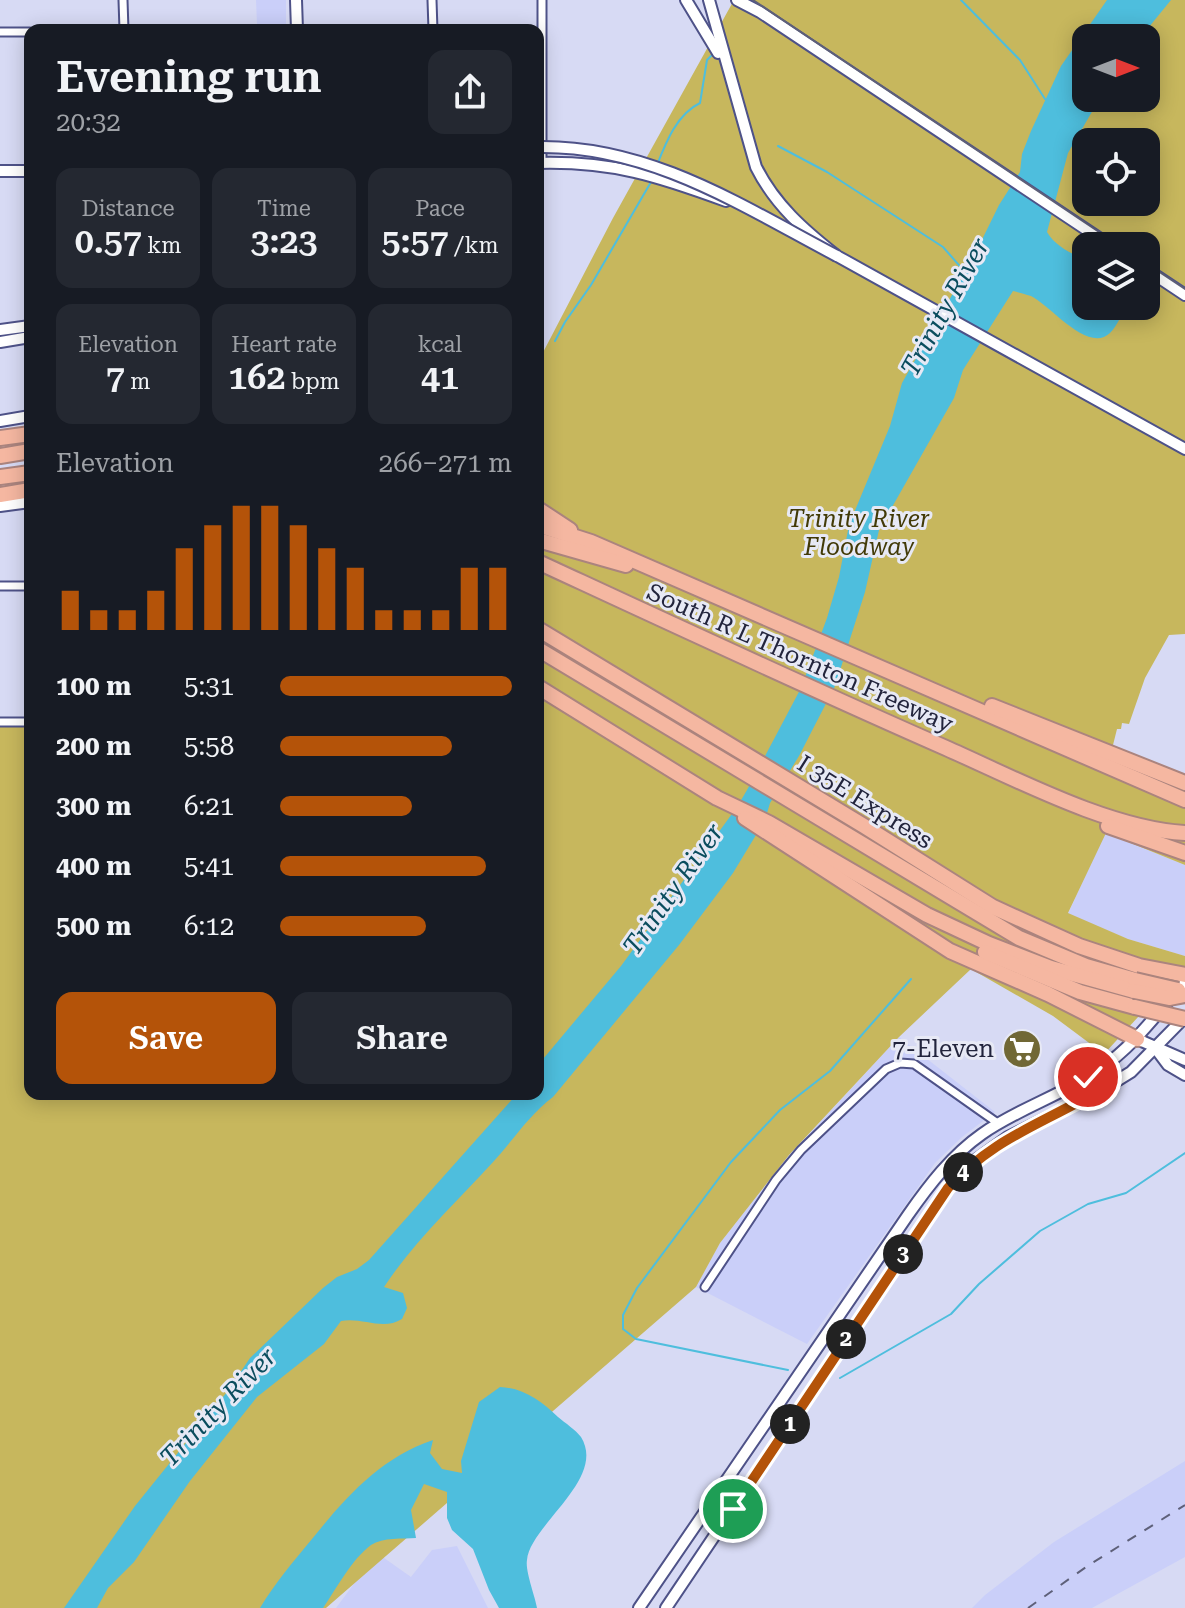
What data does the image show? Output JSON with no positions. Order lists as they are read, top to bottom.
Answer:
{
  "streets": {
    "highway": ["South R L Thornton Freeway", "I 35E Express"]
  },
  "water": ["Trinity River"],
  "parks": ["Trinity River Floodway"],
  "places": {
    "supermarket": ["7-Eleven"]
  },
  "north": "right",
  "page": {
    "heading": ["Evening run", "20:32"],
    "stats": [
      ["Distance", "0.57 km"],
      ["Time", "3:23"],
      ["Pace", "5:57 /km"],
      ["Elevation", "7 m"],
      ["Heart rate", "162 bpm"],
      ["kcal", "41"]
    ],
    "chart": ["Elevation", "266–271 m"],
    "list": [
      {
        "name": "100 m",
        "note": "5:31"
      },
      {
        "name": "200 m",
        "note": "5:58"
      },
      {
        "name": "300 m",
        "note": "6:21"
      },
      {
        "name": "400 m",
        "note": "5:41"
      },
      {
        "name": "500 m",
        "note": "6:12"
      }
    ],
    "buttons": ["Save", "Share"],
    "pins": [
      "4",
      "3",
      "2",
      "1"
    ]
  }
}
